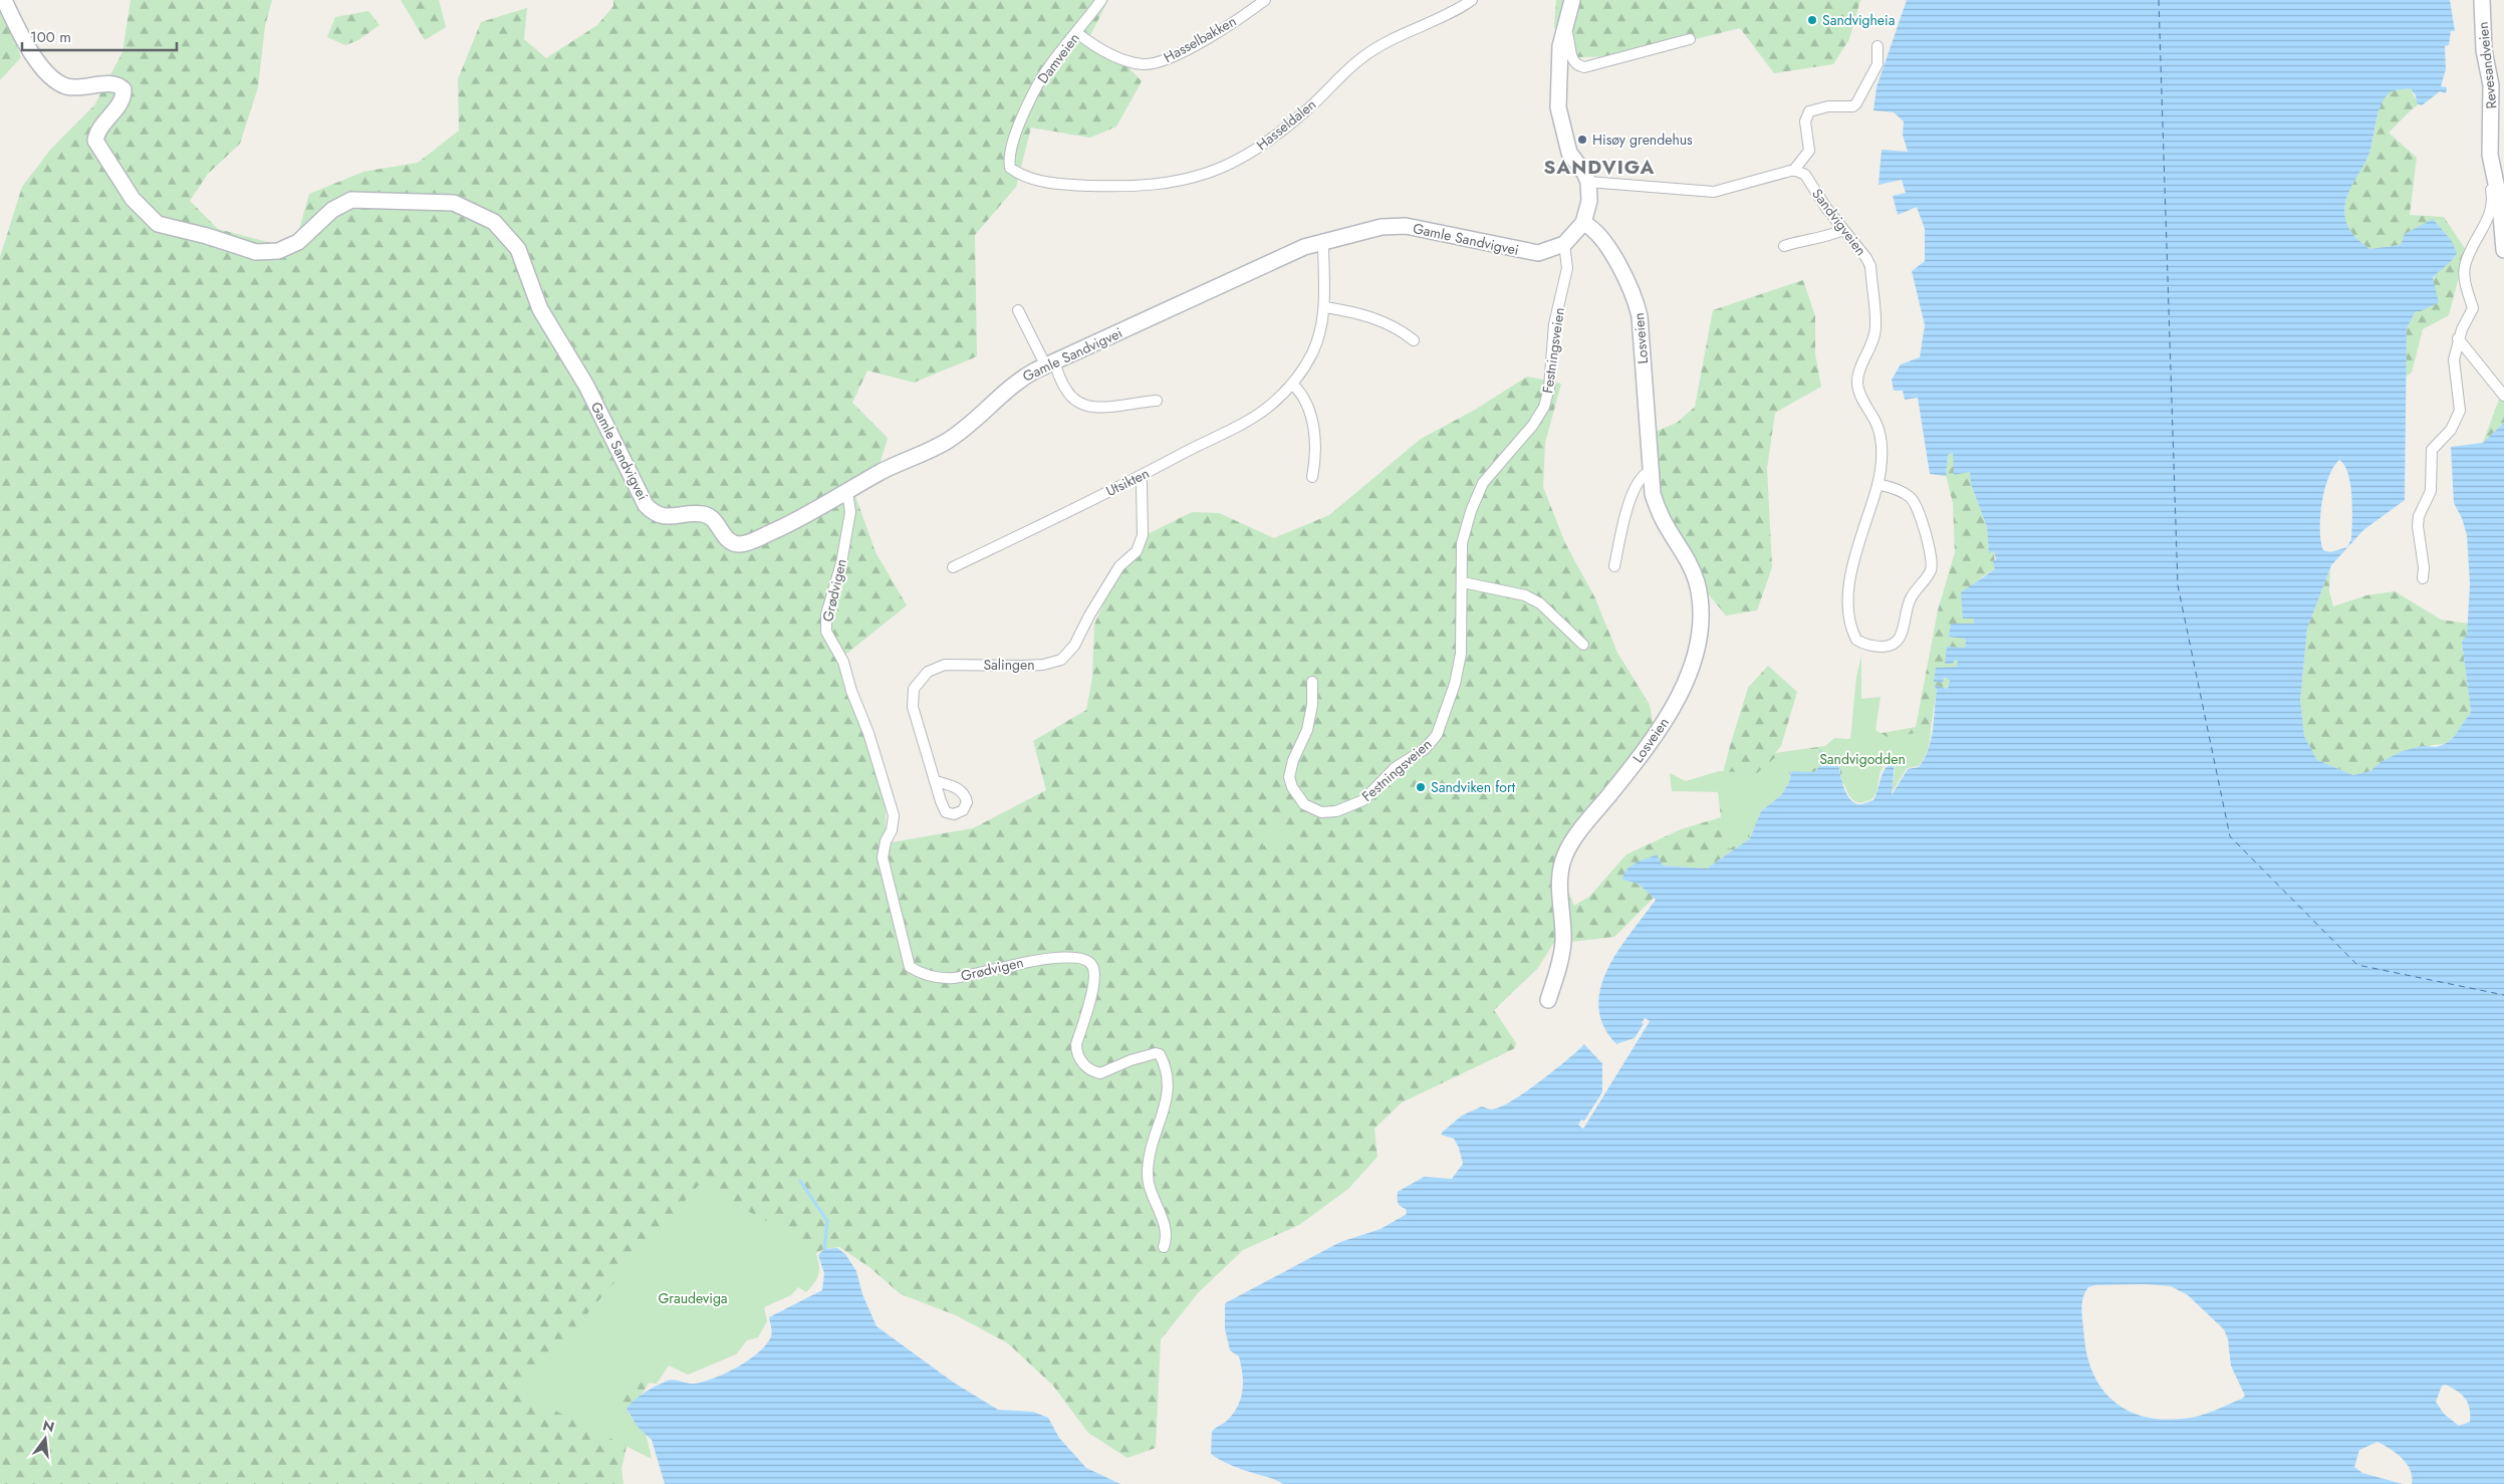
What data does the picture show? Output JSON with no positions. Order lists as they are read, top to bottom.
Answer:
{
  "streets": {
    "street": [
      "Hasselbakken",
      "Damveien",
      "Revesandveien",
      "Hasseldalen",
      "Sandvigveien",
      "Gamle Sandvigvei",
      "Losveien",
      "Festningsveien",
      "Utsikten",
      "Grødvigen",
      "Salingen"
    ]
  },
  "crossings": [
    ["Hasselbakken", "Damveien"],
    ["Damveien", "Hasseldalen"],
    ["Gamle Sandvigvei", "Losveien"],
    ["Gamle Sandvigvei", "Festningsveien"],
    ["Gamle Sandvigvei", "Utsikten"],
    ["Gamle Sandvigvei", "Grødvigen"],
    ["Utsikten", "Salingen"]
  ],
  "districts": ["SANDVIGA"],
  "parks": ["Sandvigodden", "Graudeviga"],
  "places": ["Sandvigheia", "Hisøy grendehus", "Sandviken fort"],
  "scale_bar": "100 m",
  "north": "top"
}
